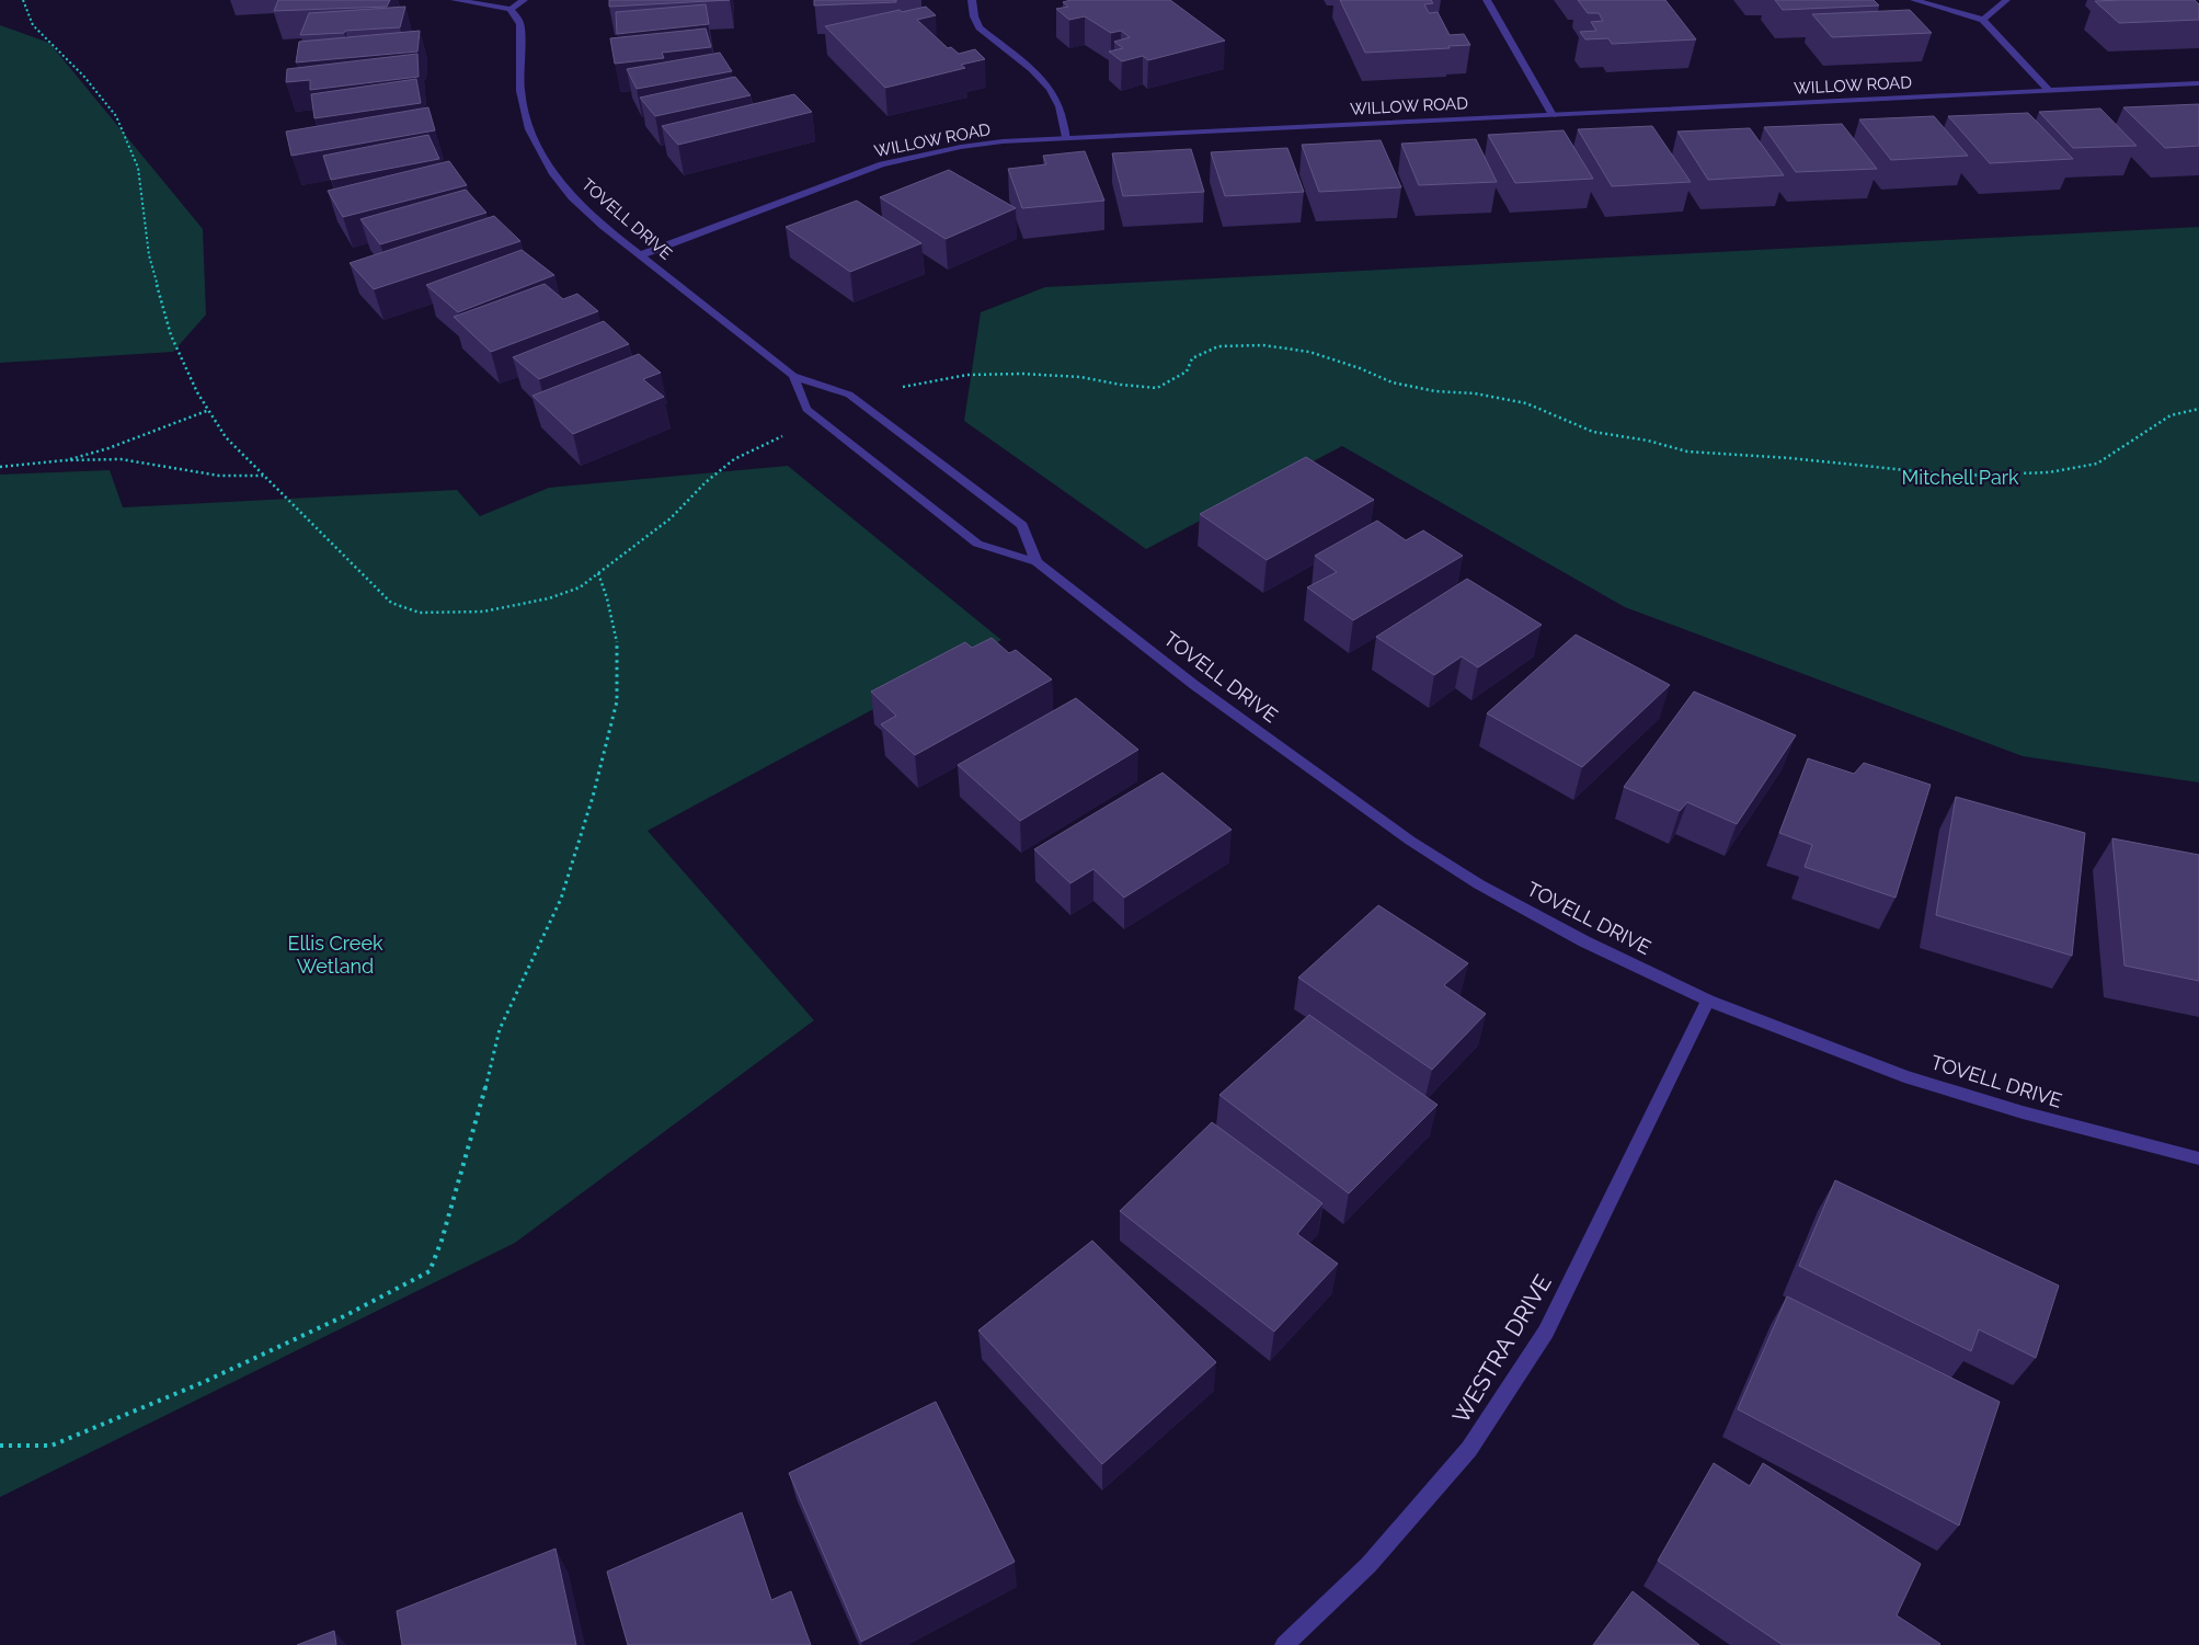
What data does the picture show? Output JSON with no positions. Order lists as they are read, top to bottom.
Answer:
{
  "streets": {
    "street": ["WILLOW ROAD", "TOVELL DRIVE", "WESTRA DRIVE"]
  },
  "crossings": [
    ["WILLOW ROAD", "TOVELL DRIVE"],
    ["TOVELL DRIVE", "WESTRA DRIVE"]
  ],
  "parks": ["Mitchell Park", "Ellis Creek Wetland"]
}
